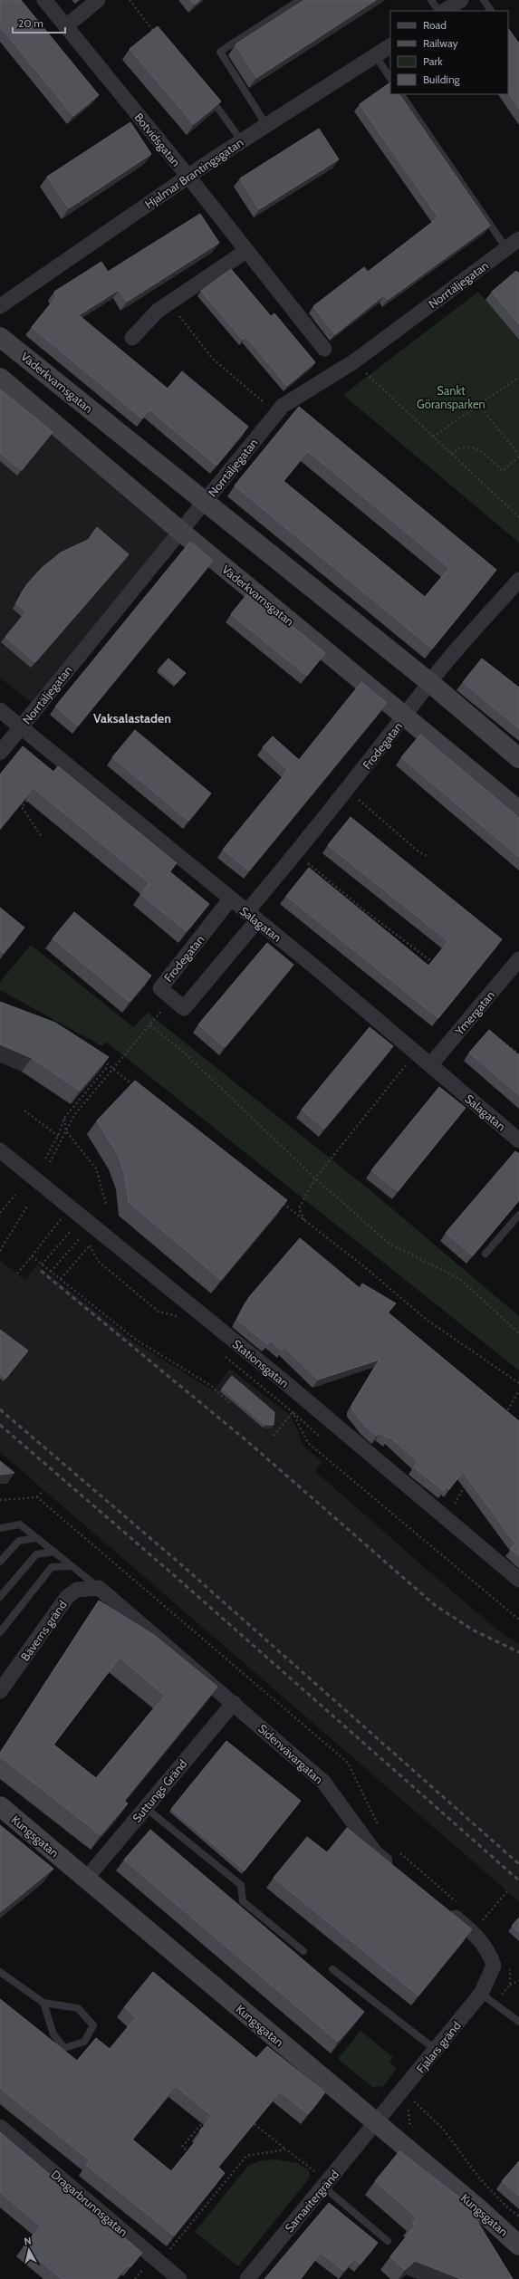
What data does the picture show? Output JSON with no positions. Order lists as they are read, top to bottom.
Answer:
{
  "streets": {
    "main road": ["Väderkvarnsgatan", "Kungsgatan"],
    "street": [
      "Botvidsgatan",
      "Hjalmar Brantingsgatan",
      "Norrtäljegatan",
      "Frodegatan",
      "Salagatan",
      "Ymergatan",
      "Stationsgatan",
      "Bäverns gränd",
      "Sidenvävargatan",
      "Suttungs Gränd",
      "Fjalars gränd",
      "Samaritergränd",
      "Dragarbrunnsgatan"
    ]
  },
  "crossings": [
    ["Botvidsgatan", "Hjalmar Brantingsgatan"],
    ["Norrtäljegatan", "Väderkvarnsgatan"],
    ["Norrtäljegatan", "Salagatan"],
    ["Väderkvarnsgatan", "Frodegatan"],
    ["Frodegatan", "Salagatan"],
    ["Salagatan", "Ymergatan"],
    ["Bäverns gränd", "Sidenvävargatan"],
    ["Sidenvävargatan", "Suttungs Gränd"],
    ["Suttungs Gränd", "Kungsgatan"],
    ["Kungsgatan", "Fjalars gränd"],
    ["Kungsgatan", "Samaritergränd"],
    ["Fjalars gränd", "Samaritergränd"]
  ],
  "districts": ["Vaksalastaden"],
  "parks": ["Sankt Göransparken"],
  "legend": [
    "Road",
    "Railway",
    "Park",
    "Building"
  ],
  "scale_bar": "20 m",
  "north": "top"
}
